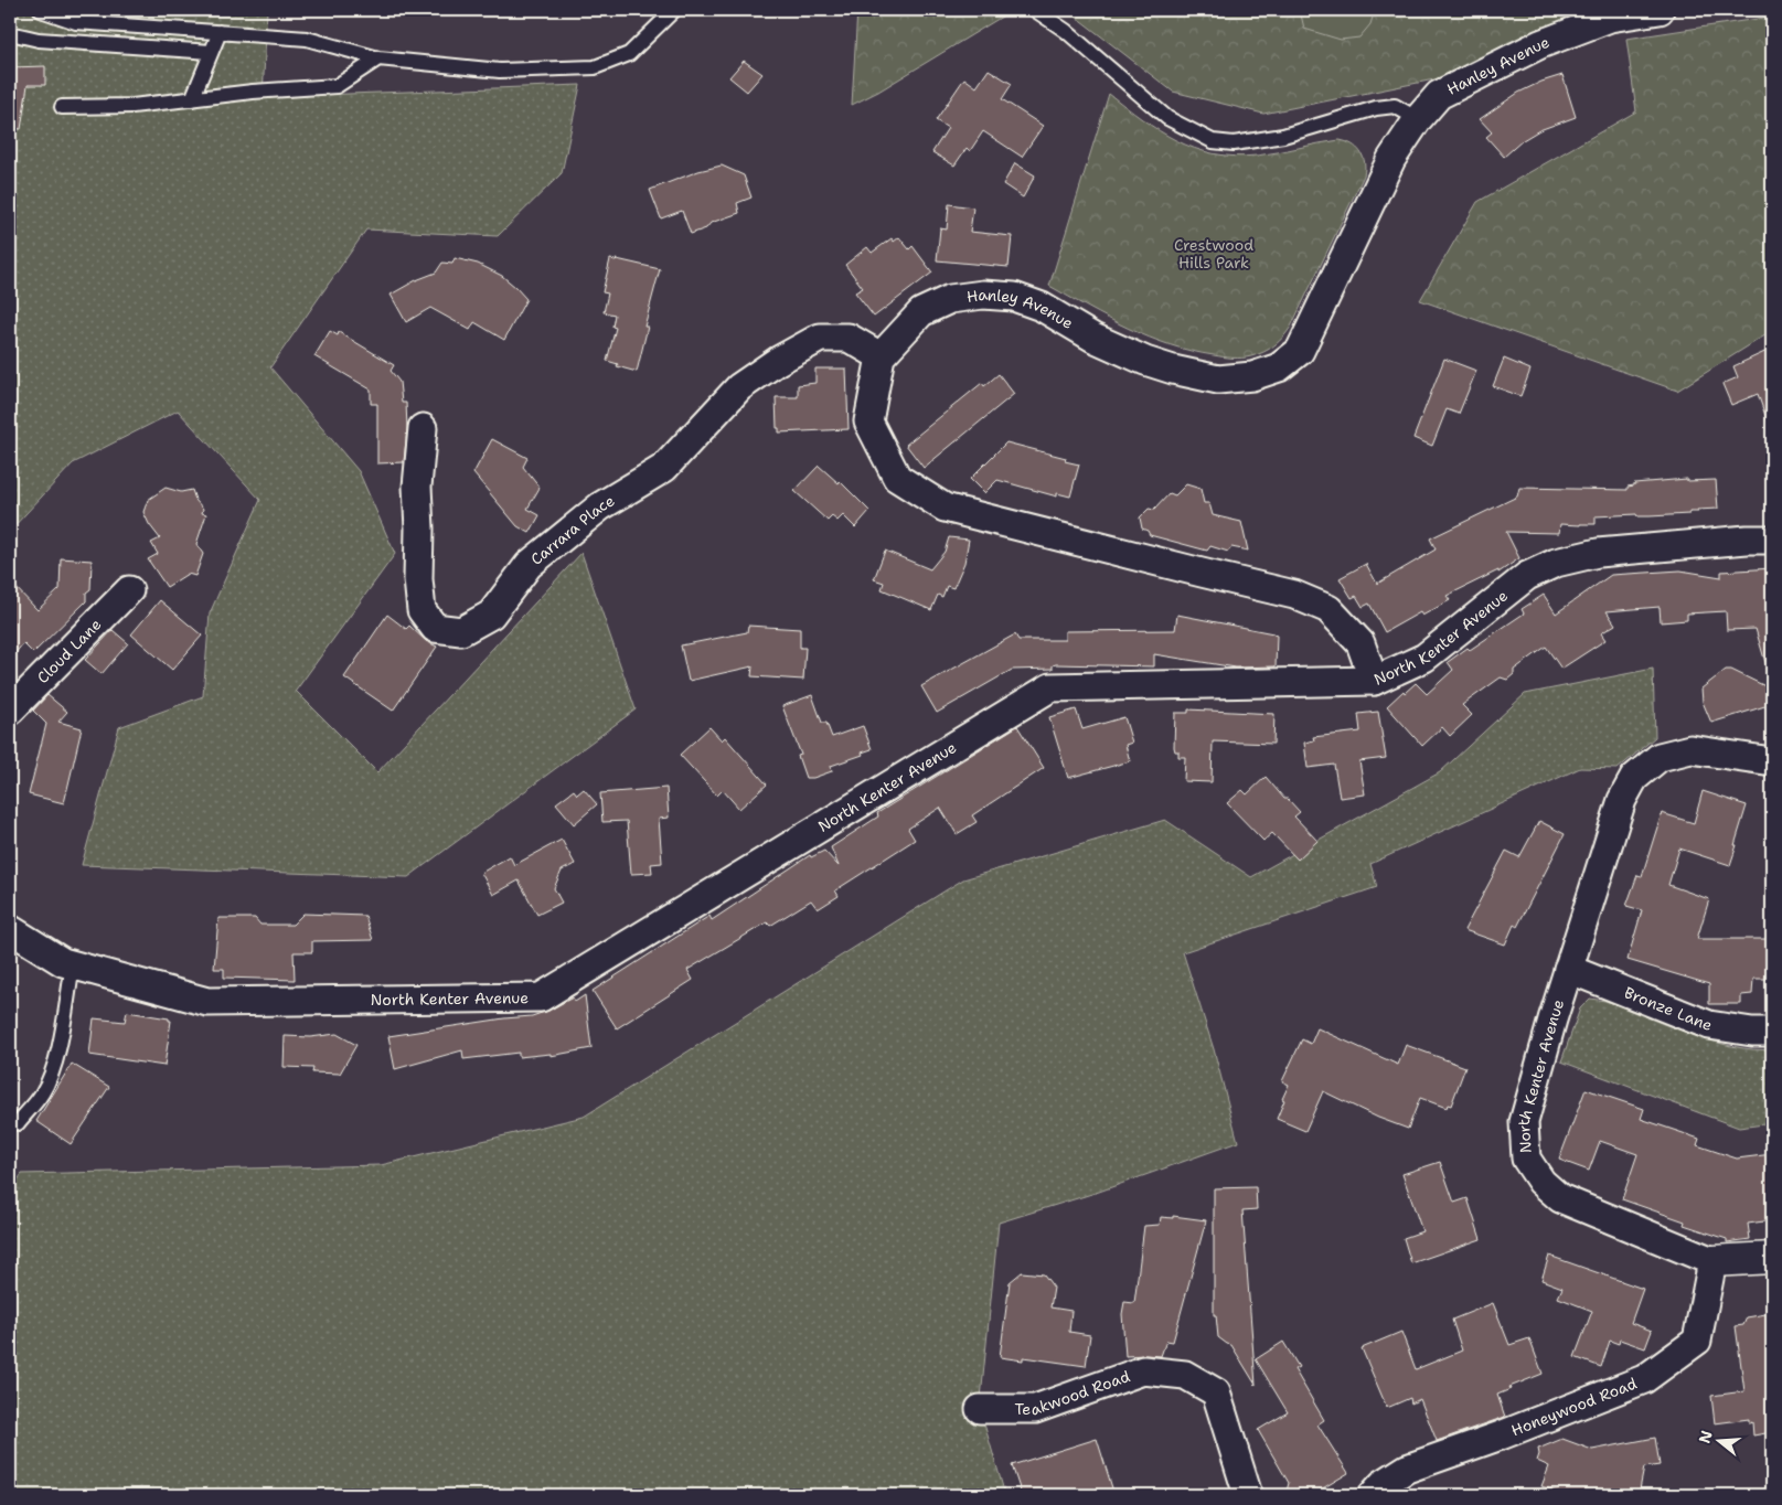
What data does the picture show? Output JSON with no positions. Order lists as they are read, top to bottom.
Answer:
{
  "streets": {
    "street": [
      "Hanley Avenue",
      "Carrara Place",
      "North Kenter Avenue",
      "Cloud Lane",
      "Bronze Lane",
      "Teakwood Road",
      "Honeywood Road"
    ]
  },
  "crossings": [
    ["Hanley Avenue", "Carrara Place"],
    ["North Kenter Avenue", "Bronze Lane"],
    ["North Kenter Avenue", "Honeywood Road"]
  ],
  "parks": ["Crestwood Hills Park"],
  "north": "left"
}
